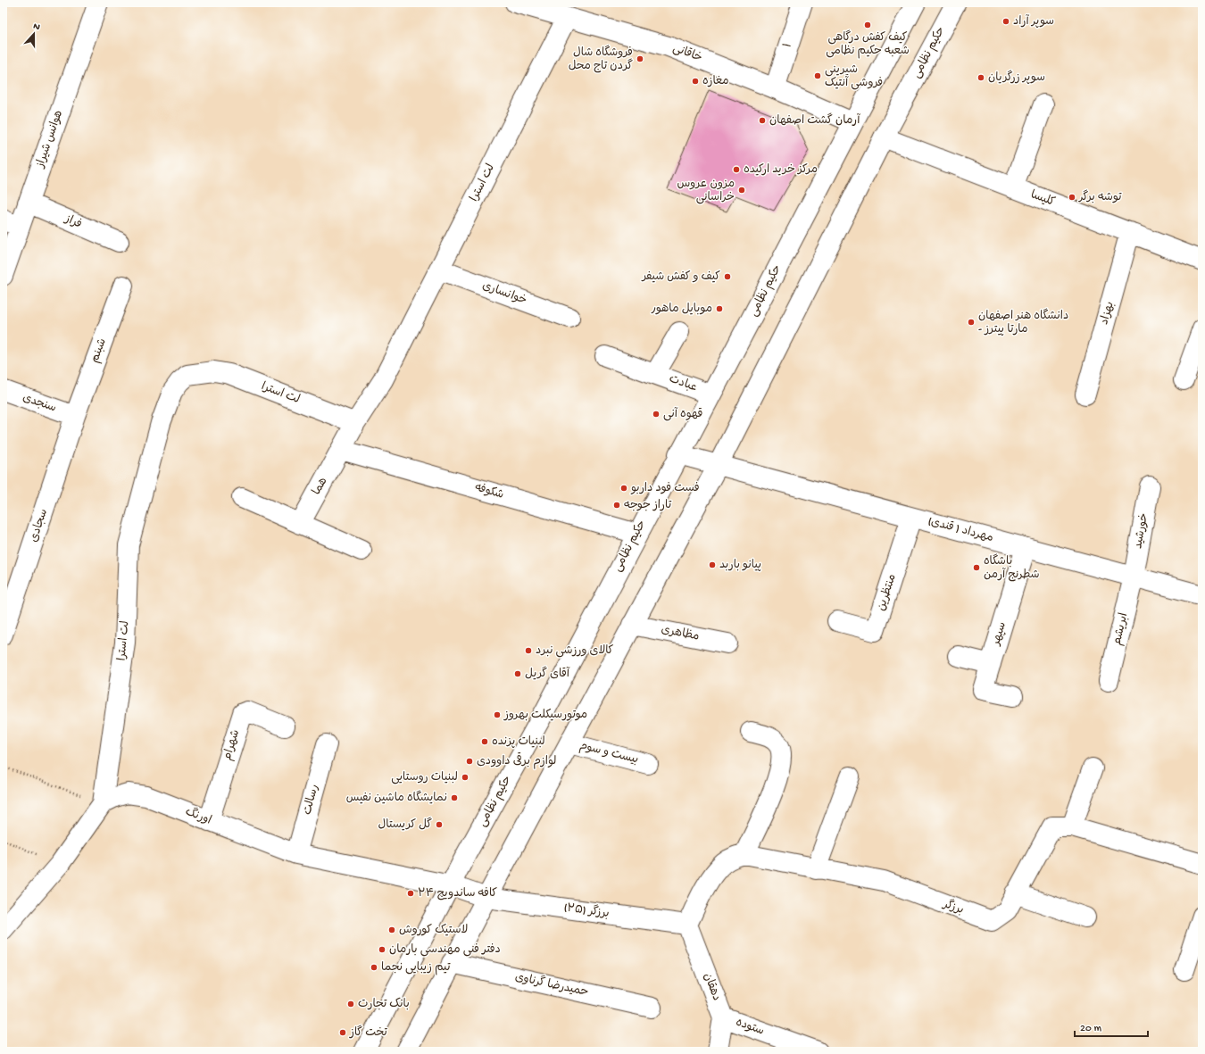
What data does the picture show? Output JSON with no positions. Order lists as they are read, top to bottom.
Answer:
{
  "streets": {
    "street": [
      "۱",
      "حکیم نظامی",
      "خاقانی",
      "هوانس شیراز",
      "لت استرا",
      "کلیسا",
      "فراز",
      "خوانساری",
      "بهزاد",
      "شبنم",
      "عبادت",
      "سنجدی",
      "هما",
      "شکوفه",
      "سجادی",
      "مهرداد ( قندی)",
      "خورشید",
      "منتظرین",
      "ابریشم",
      "مظاهری",
      "سپهر",
      "شهرام",
      "بیست و سوم",
      "رسالت",
      "اورنگ",
      "برزگر",
      "برزگر (۲۵)",
      "حمیدرضا گرناوی",
      "دهقان",
      "ستوده"
    ]
  },
  "crossings": [
    ["۱", "خاقانی"],
    ["حکیم نظامی", "خاقانی"],
    ["حکیم نظامی", "کلیسا"],
    ["حکیم نظامی", "عبادت"],
    ["حکیم نظامی", "شکوفه"],
    ["حکیم نظامی", "مهرداد ( قندی)"],
    ["حکیم نظامی", "مظاهری"],
    ["حکیم نظامی", "بیست و سوم"],
    ["حکیم نظامی", "اورنگ"],
    ["حکیم نظامی", "برزگر (۲۵)"],
    ["حکیم نظامی", "حمیدرضا گرناوی"],
    ["خاقانی", "لت استرا"],
    ["هوانس شیراز", "فراز"],
    ["لت استرا", "خوانساری"],
    ["لت استرا", "هما"],
    ["لت استرا", "اورنگ"],
    ["کلیسا", "بهزاد"],
    ["شبنم", "سنجدی"],
    ["شبنم", "سجادی"],
    ["سنجدی", "سجادی"],
    ["هما", "شکوفه"],
    ["مهرداد ( قندی)", "خورشید"],
    ["مهرداد ( قندی)", "منتظرین"],
    ["مهرداد ( قندی)", "ابریشم"],
    ["مهرداد ( قندی)", "سپهر"],
    ["خورشید", "ابریشم"],
    ["شهرام", "اورنگ"],
    ["رسالت", "اورنگ"],
    ["اورنگ", "برزگر (۲۵)"],
    ["برزگر (۲۵)", "دهقان"],
    ["دهقان", "ستوده"]
  ],
  "places": [
    "سوپر آراد",
    "کیف کفش درگاهی شعبه حکیم نظامی",
    "فروشگاه شال گردن تاج محل",
    "شیرینی فروشی آنتیک",
    "سوپر زرگریان",
    "مغازه",
    "آرمان گشت اصفهان",
    "مرکز خرید ارکیده",
    "مزون عروس خراسانی",
    "توشه برگر",
    "کیف و کفش شیفر",
    "موبایل ماهور",
    "دانشگاه هنر اصفهان - مارتا پیترز",
    "قهوه آنی",
    "فست فود داربو",
    "تاراز جوجه",
    "پیانو باربد",
    "باشگاه شطرنج آرمن",
    "کالای ورزشی نبرد",
    "آقای گریل",
    "موتورسیکلت بهروز",
    "لبنیات پزنده",
    "لوازم برقی داوودی",
    "لبنیات روستایی",
    "نمایشگاه ماشین نفیس",
    "گل کریستال",
    "کافه ساندویچ ۲۴",
    "لاستیک کوروش",
    "دفتر فنی مهندسی بارمان",
    "تیم زیبایی نجما",
    "بانک تجارت",
    "تخت گاز"
  ],
  "scale_bar": "20 m",
  "north": "top"
}
